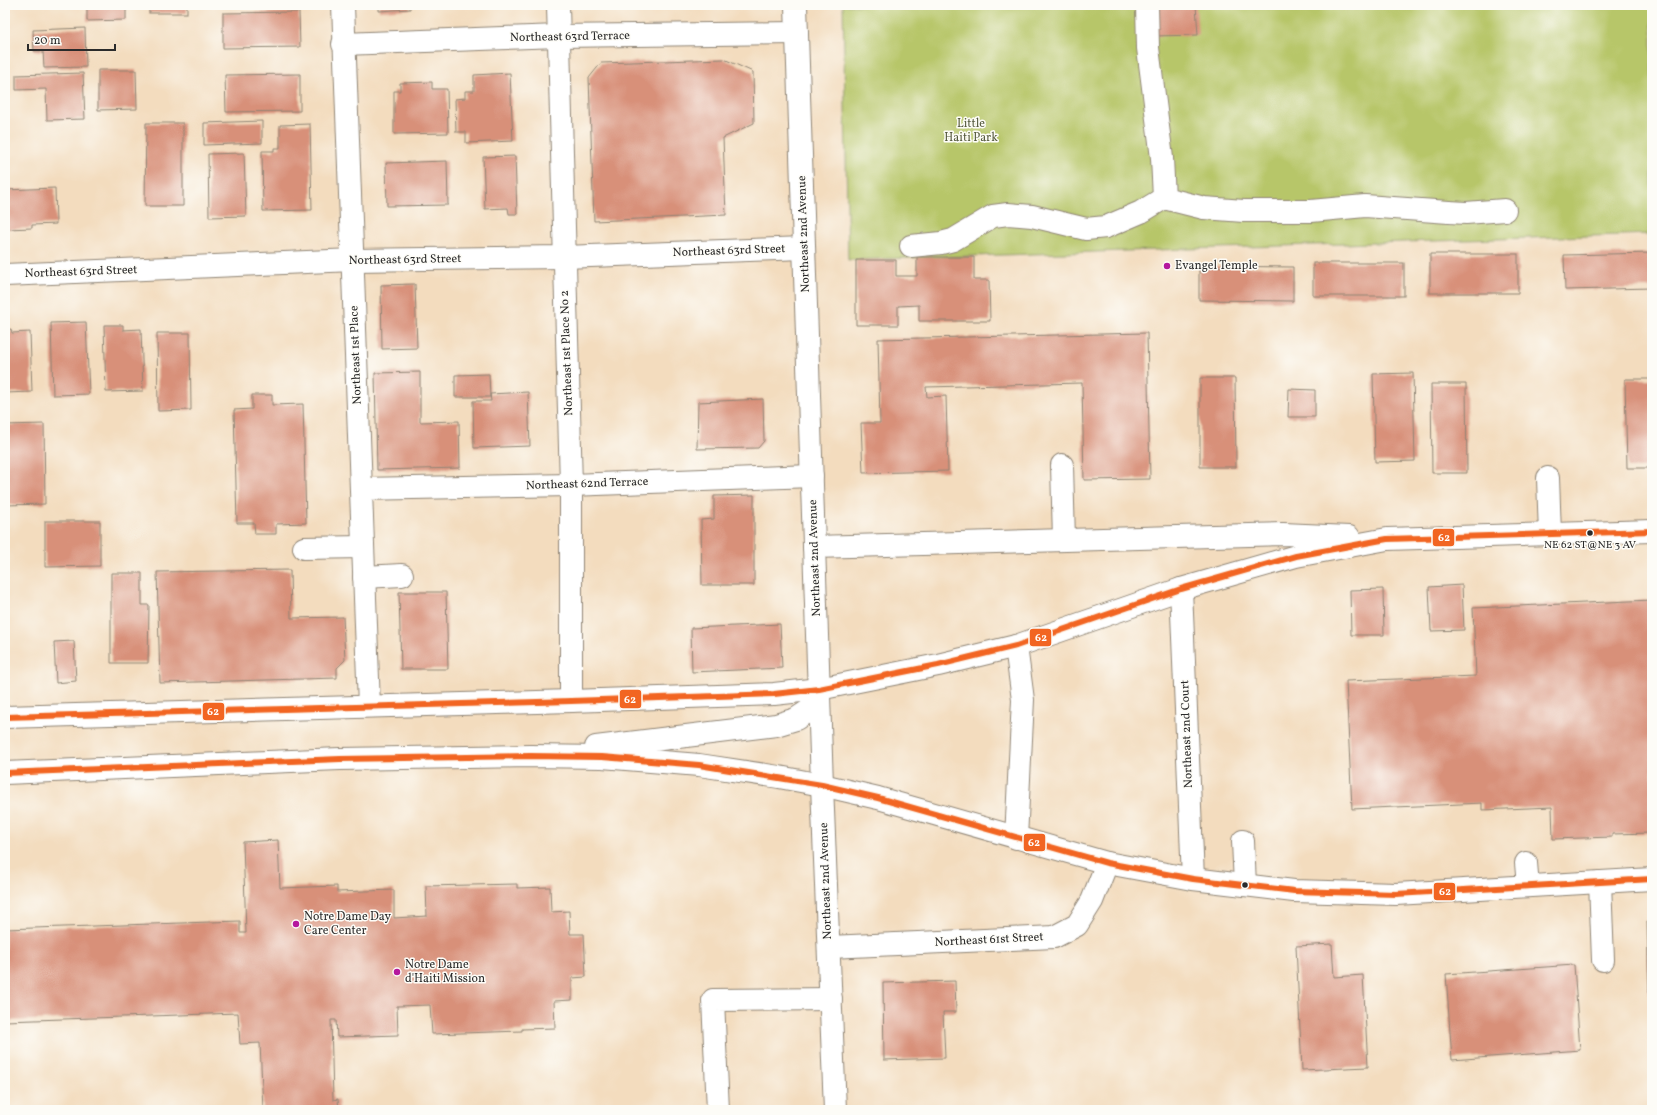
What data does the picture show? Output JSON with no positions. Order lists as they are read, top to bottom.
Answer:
{
  "streets": {
    "main road": [
      "Northeast 63rd Terrace",
      "Northeast 2nd Avenue",
      "Northeast 63rd Street",
      "Northeast 1st Place No 2",
      "Northeast 1st Place",
      "Northeast 62nd Terrace",
      "Northeast 2nd Court",
      "Northeast 61st Street"
    ]
  },
  "crossings": [
    ["Northeast 63rd Terrace", "Northeast 2nd Avenue"],
    ["Northeast 63rd Terrace", "Northeast 1st Place No 2"],
    ["Northeast 63rd Terrace", "Northeast 1st Place"],
    ["Northeast 2nd Avenue", "Northeast 63rd Street"],
    ["Northeast 2nd Avenue", "Northeast 62nd Terrace"],
    ["Northeast 2nd Avenue", "Northeast 61st Street"],
    ["Northeast 63rd Street", "Northeast 1st Place No 2"],
    ["Northeast 63rd Street", "Northeast 1st Place"],
    ["Northeast 1st Place No 2", "Northeast 62nd Terrace"],
    ["Northeast 1st Place", "Northeast 62nd Terrace"]
  ],
  "parks": ["Little Haiti Park"],
  "places": [
    "Evangel Temple",
    "NE 62 ST@NE 3 AV",
    "Notre Dame Day Care Center",
    "Notre Dame d'Haiti Mission"
  ],
  "lines": ["transit line 62"],
  "scale_bar": "20 m"
}
